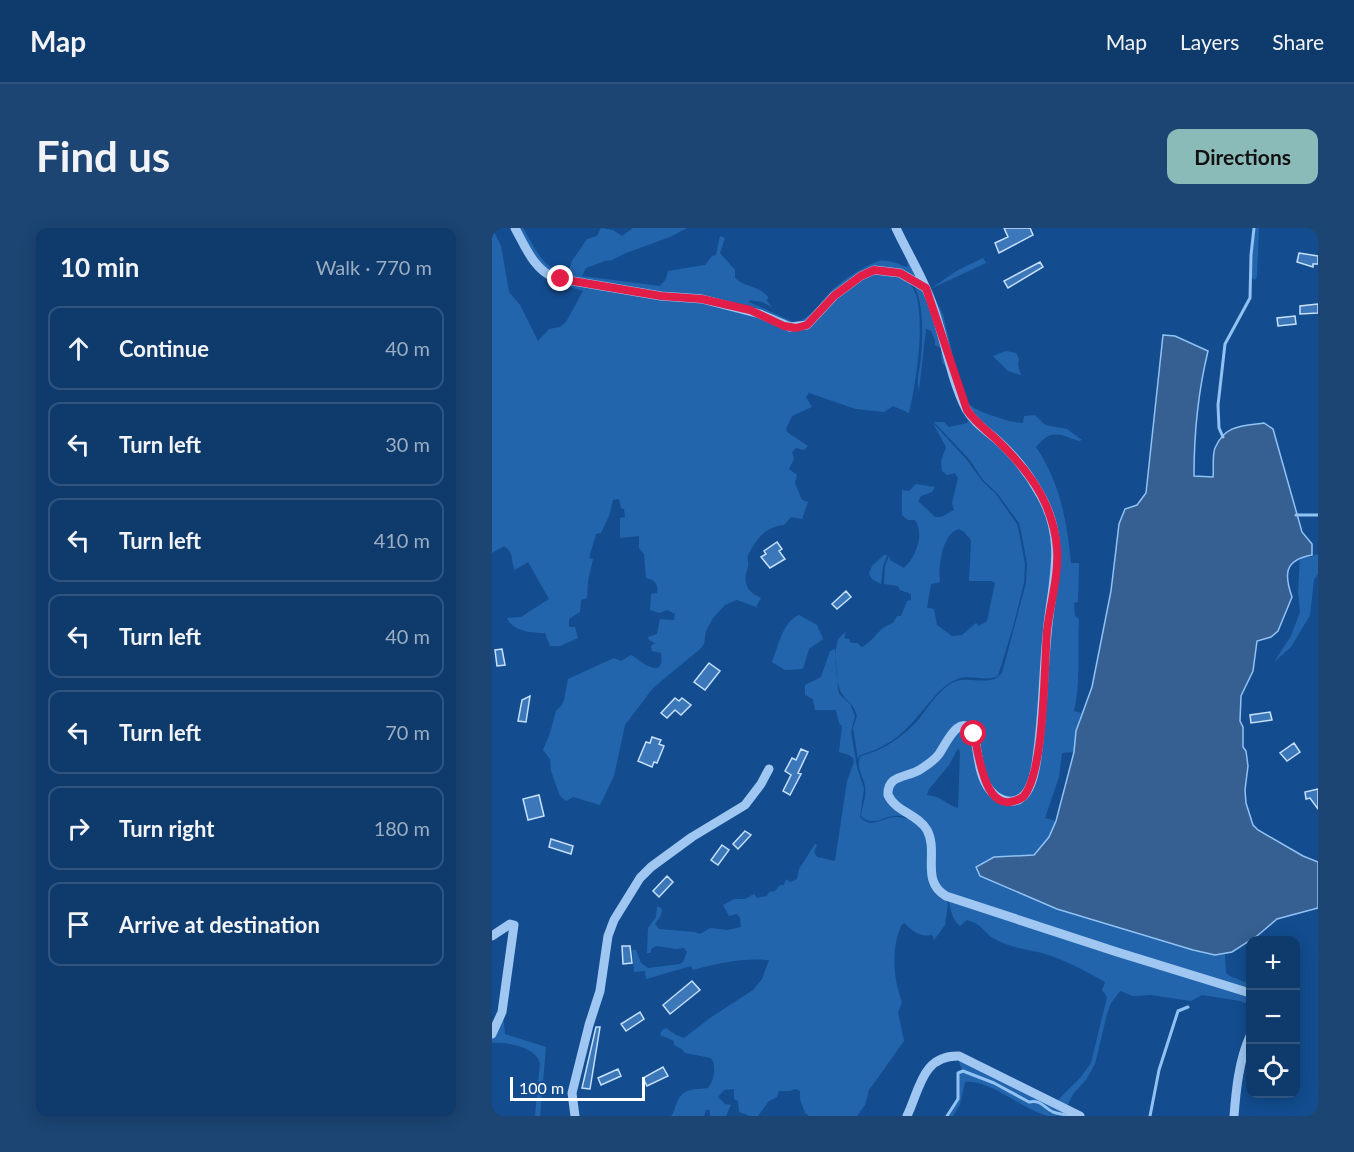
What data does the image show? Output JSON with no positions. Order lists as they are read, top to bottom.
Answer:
{
  "scale_bar": "100 m",
  "page": {
    "header": "Map",
    "nav": ["Map", "Layers", "Share"],
    "buttons": "Directions",
    "title": "Find us",
    "heading": ["10 min", "Walk · 770 m"],
    "list": [
      ["Continue", "40 m"],
      ["Turn left", "30 m"],
      ["Turn left", "410 m"],
      ["Turn left", "40 m"],
      ["Turn left", "70 m"],
      ["Turn right", "180 m"],
      "Arrive at destination"
    ],
    "map_buttons": ["+", "−"],
    "scale": "100 m"
  }
}
